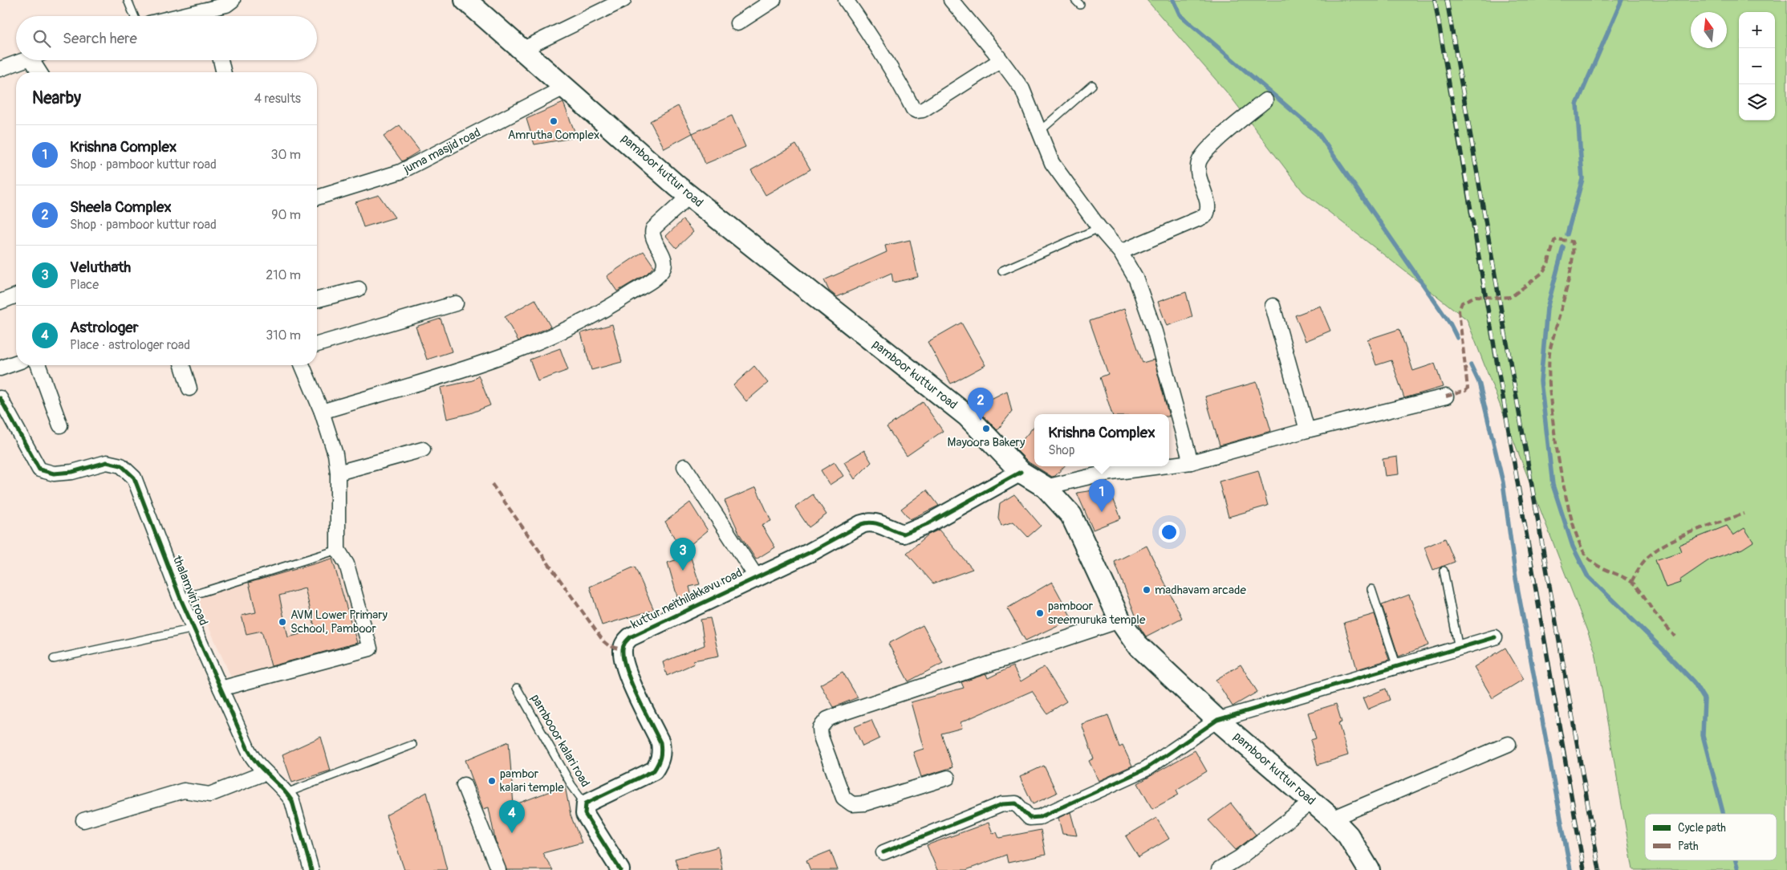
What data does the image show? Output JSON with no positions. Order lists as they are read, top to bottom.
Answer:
{
  "streets": {
    "main road": ["pamboor kuttur road"],
    "street": ["juma masjid road", "thalamviri road", "kuttur neithilakkavu road"],
    "lane": ["pambooor kalari road"]
  },
  "crossings": [
    ["juma masjid road", "pamboor kuttur road"],
    ["pamboor kuttur road", "kuttur neithilakkavu road"],
    ["kuttur neithilakkavu road", "pambooor kalari road"]
  ],
  "places": [
    "Amrutha Complex",
    "Mayoora Bakery",
    "madhavam arcade",
    "pamboor sreemuruka temple",
    "AVM Lower Primary School, Pamboor",
    "pambor kalari temple"
  ],
  "legend": ["Cycle path", "Path"],
  "north": "top",
  "page": {
    "map_buttons": ["+", "−"],
    "search": "Search here",
    "heading": ["Nearby", "4 results"],
    "list": [
      {
        "mark": "1",
        "name": "Krishna Complex",
        "note": "Shop · pamboor kuttur road",
        "value": "30 m"
      },
      {
        "mark": "2",
        "name": "Sheela Complex",
        "note": "Shop · pamboor kuttur road",
        "value": "90 m"
      },
      {
        "mark": "3",
        "name": "Veluthath",
        "note": "Place",
        "value": "210 m"
      },
      {
        "mark": "4",
        "name": "Astrologer",
        "note": "Place · astrologer road",
        "value": "310 m"
      }
    ],
    "pins": [
      "2",
      "1",
      "3",
      "4"
    ],
    "popup": ["Krishna Complex", "Shop"]
  }
}
